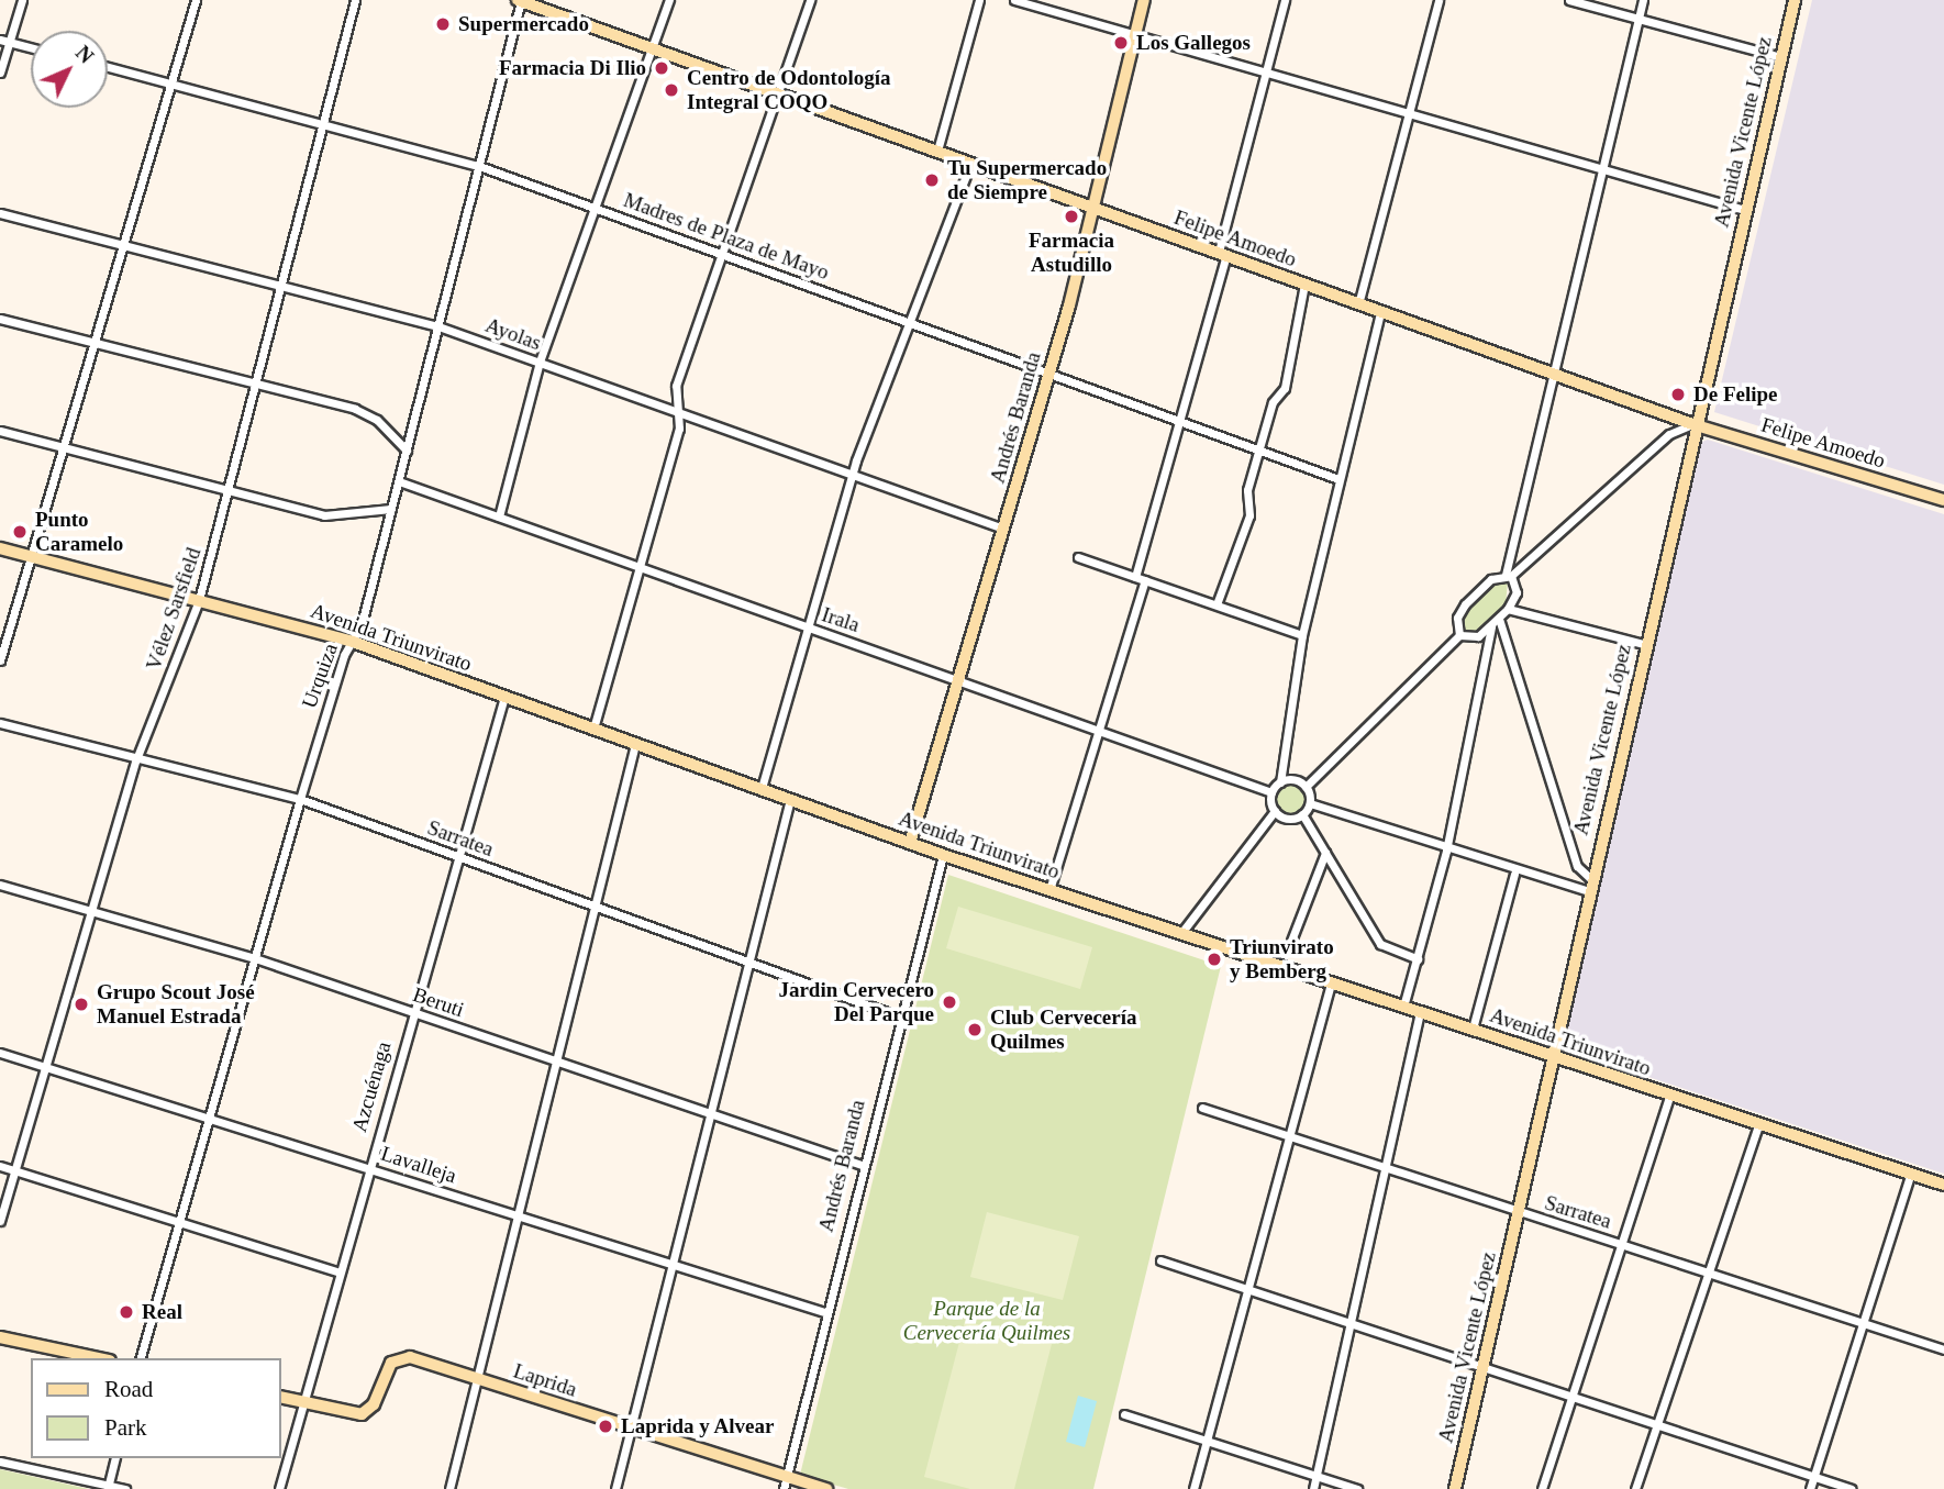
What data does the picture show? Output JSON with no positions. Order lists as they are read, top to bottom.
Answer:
{
  "streets": {
    "main road": [
      "Avenida Vicente López",
      "Felipe Amoedo",
      "Andrés Baranda",
      "Avenida Triunvirato",
      "Laprida"
    ],
    "street": [
      "Madres de Plaza de Mayo",
      "Ayolas",
      "Vélez Sarsfield",
      "Irala",
      "Urquiza",
      "Sarratea",
      "Beruti",
      "Azcuénaga",
      "Lavalleja"
    ]
  },
  "crossings": [
    ["Avenida Vicente López", "Felipe Amoedo"],
    ["Avenida Vicente López", "Avenida Triunvirato"],
    ["Avenida Vicente López", "Sarratea"],
    ["Madres de Plaza de Mayo", "Andrés Baranda"],
    ["Madres de Plaza de Mayo", "Vélez Sarsfield"],
    ["Madres de Plaza de Mayo", "Urquiza"],
    ["Felipe Amoedo", "Andrés Baranda"],
    ["Felipe Amoedo", "Urquiza"],
    ["Ayolas", "Andrés Baranda"],
    ["Ayolas", "Vélez Sarsfield"],
    ["Ayolas", "Urquiza"],
    ["Andrés Baranda", "Irala"],
    ["Andrés Baranda", "Avenida Triunvirato"],
    ["Andrés Baranda", "Sarratea"],
    ["Andrés Baranda", "Beruti"],
    ["Andrés Baranda", "Lavalleja"],
    ["Andrés Baranda", "Laprida"],
    ["Vélez Sarsfield", "Avenida Triunvirato"],
    ["Vélez Sarsfield", "Sarratea"],
    ["Vélez Sarsfield", "Beruti"],
    ["Vélez Sarsfield", "Lavalleja"],
    ["Irala", "Urquiza"],
    ["Avenida Triunvirato", "Urquiza"],
    ["Avenida Triunvirato", "Azcuénaga"],
    ["Urquiza", "Sarratea"],
    ["Urquiza", "Beruti"],
    ["Urquiza", "Lavalleja"],
    ["Sarratea", "Azcuénaga"],
    ["Beruti", "Azcuénaga"],
    ["Azcuénaga", "Lavalleja"],
    ["Azcuénaga", "Laprida"]
  ],
  "parks": ["Parque de la Cervecería Quilmes"],
  "places": [
    "Supermercado",
    "Los Gallegos",
    "Farmacia Di Ilio",
    "Centro de Odontología Integral COQO",
    "Tu Supermercado de Siempre",
    "Farmacia Astudillo",
    "De Felipe",
    "Punto Caramelo",
    "Triunvirato y Bemberg",
    "Jardin Cervecero Del Parque",
    "Grupo Scout José Manuel Estrada",
    "Club Cervecería Quilmes",
    "Real",
    "Laprida y Alvear"
  ],
  "legend": ["Road", "Park"],
  "north": "top right"
}
